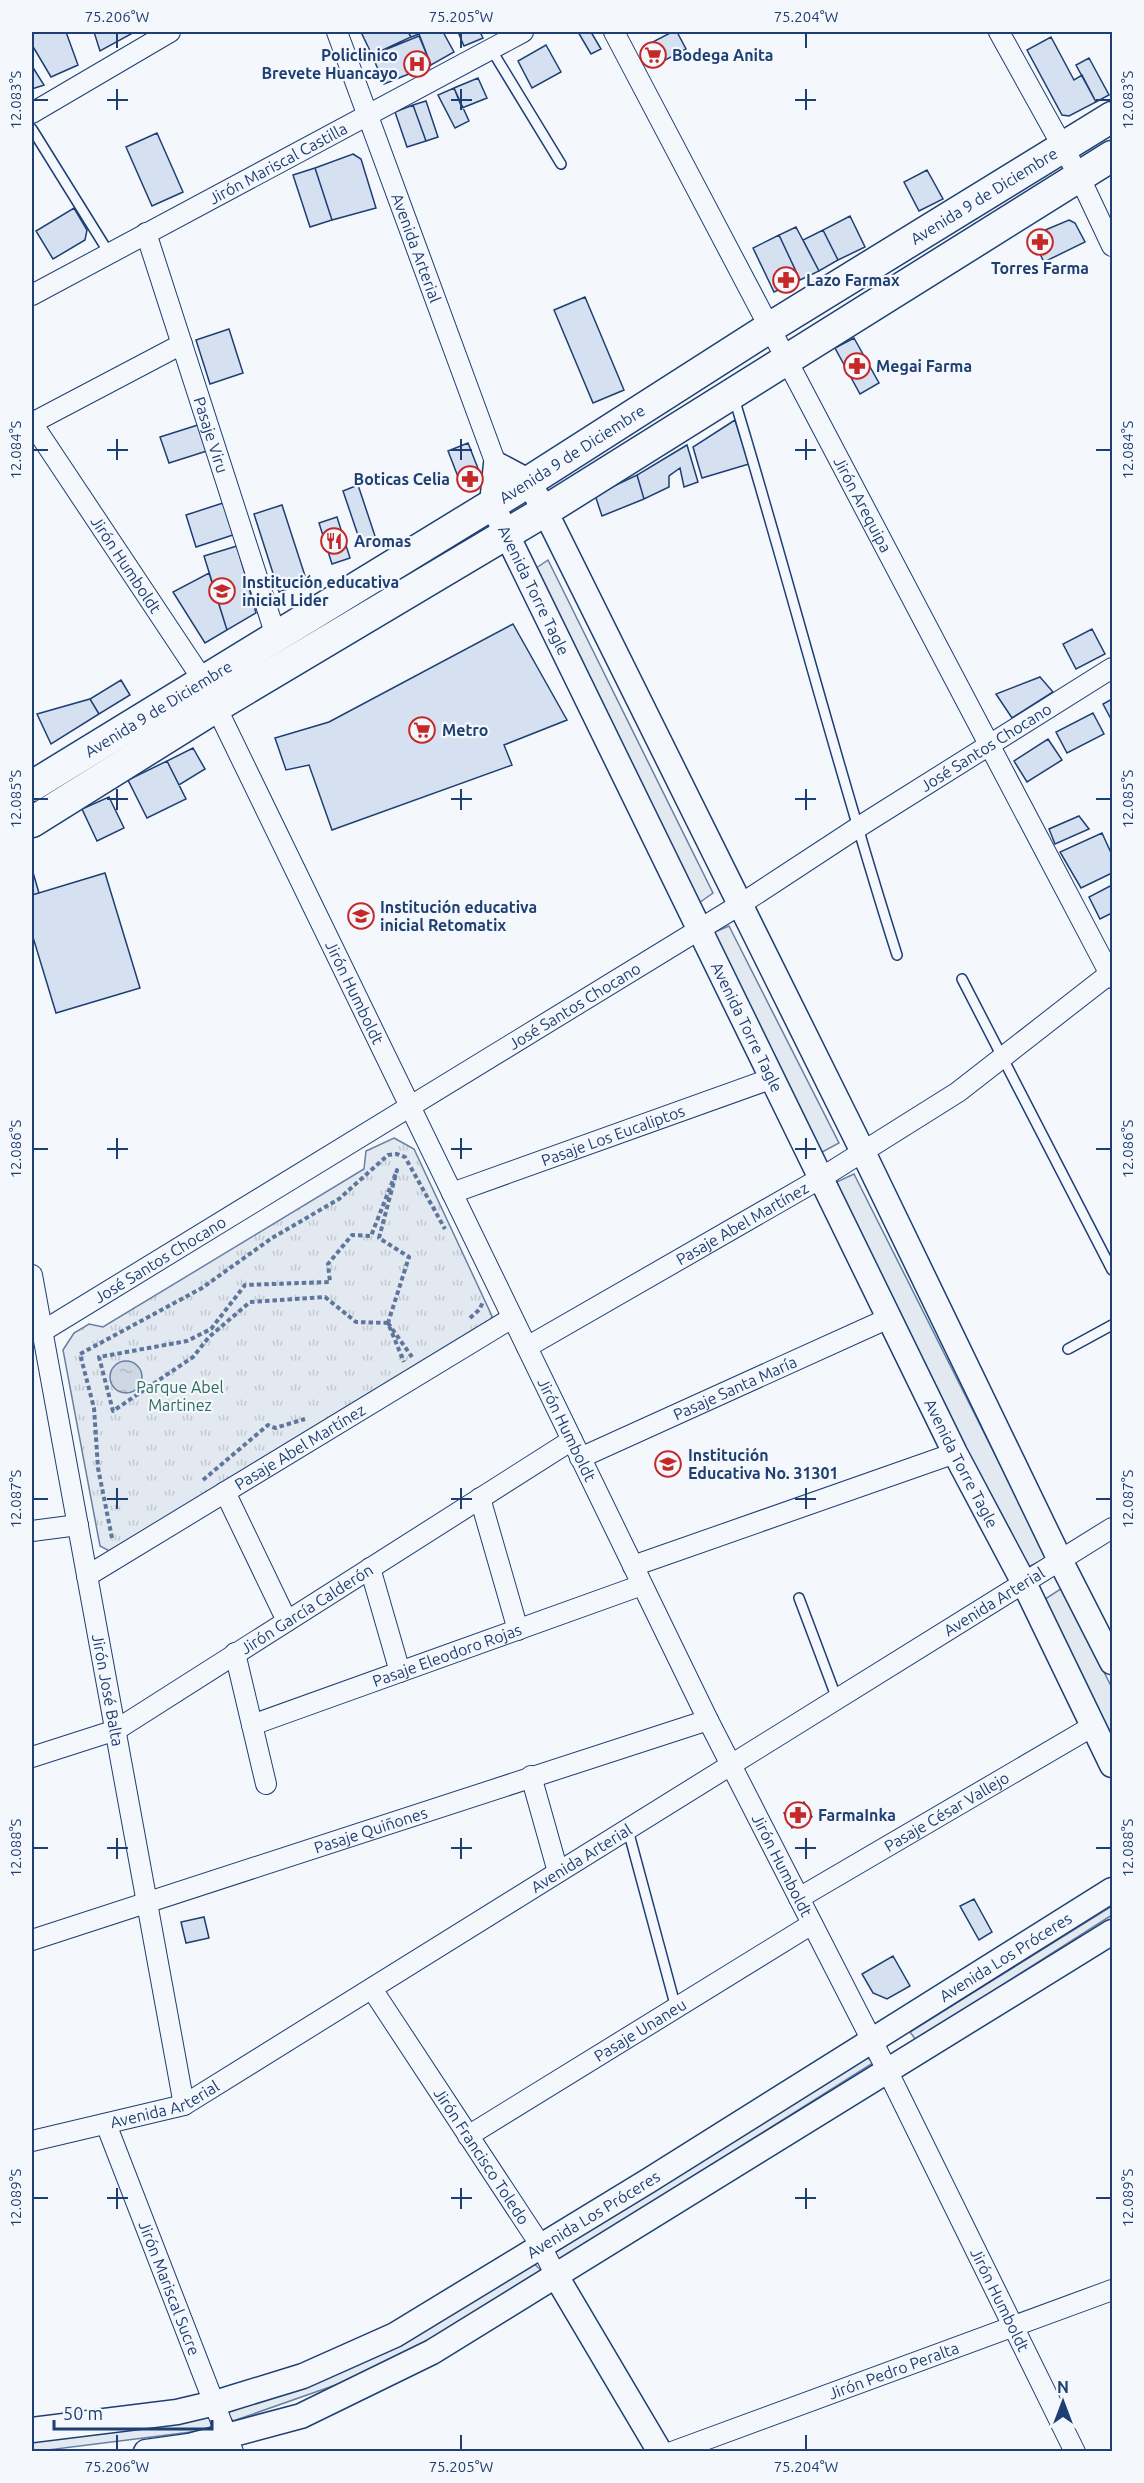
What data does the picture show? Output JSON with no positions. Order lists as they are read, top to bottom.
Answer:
{
  "streets": {
    "main road": ["Avenida 9 de Diciembre"],
    "street": [
      "Jirón Mariscal Castilla",
      "Avenida Arterial",
      "Pasaje Viru",
      "Jirón Arequipa",
      "Jirón Humboldt",
      "Avenida Torre Tagle",
      "José Santos Chocano",
      "Pasaje Los Eucaliptos",
      "Pasaje Abel Martínez",
      "Pasaje Santa María",
      "Jirón García Calderón",
      "Pasaje Eleodoro Rojas",
      "Jirón José Balta",
      "Pasaje César Vallejo",
      "Pasaje Quiñones",
      "Avenida Los Próceres",
      "Pasaje Unaneu",
      "Jirón Francisco Toledo",
      "Jirón Mariscal Sucre",
      "Jirón Pedro Peralta"
    ]
  },
  "crossings": [
    ["Jirón Mariscal Castilla", "Avenida Arterial"],
    ["Jirón Mariscal Castilla", "Pasaje Viru"],
    ["Avenida 9 de Diciembre", "Pasaje Viru"],
    ["Avenida 9 de Diciembre", "Jirón Arequipa"],
    ["Avenida 9 de Diciembre", "Jirón Humboldt"],
    ["Avenida 9 de Diciembre", "Avenida Torre Tagle"],
    ["Avenida Arterial", "Jirón Humboldt"],
    ["Avenida Arterial", "Avenida Torre Tagle"],
    ["Avenida Arterial", "Jirón José Balta"],
    ["Avenida Arterial", "Jirón Francisco Toledo"],
    ["Avenida Arterial", "Jirón Mariscal Sucre"],
    ["Jirón Arequipa", "José Santos Chocano"],
    ["Jirón Arequipa", "Pasaje Abel Martínez"],
    ["Jirón Humboldt", "José Santos Chocano"],
    ["Jirón Humboldt", "Pasaje Los Eucaliptos"],
    ["Jirón Humboldt", "Pasaje Abel Martínez"],
    ["Jirón Humboldt", "Pasaje Santa María"],
    ["Jirón Humboldt", "Jirón García Calderón"],
    ["Jirón Humboldt", "Pasaje Eleodoro Rojas"],
    ["Jirón Humboldt", "Pasaje César Vallejo"],
    ["Jirón Humboldt", "Pasaje Quiñones"],
    ["Jirón Humboldt", "Avenida Los Próceres"],
    ["Jirón Humboldt", "Pasaje Unaneu"],
    ["Jirón Humboldt", "Jirón Pedro Peralta"],
    ["Avenida Torre Tagle", "José Santos Chocano"],
    ["Avenida Torre Tagle", "Pasaje Los Eucaliptos"],
    ["Avenida Torre Tagle", "Pasaje Abel Martínez"],
    ["Avenida Torre Tagle", "Pasaje Santa María"],
    ["Avenida Torre Tagle", "Pasaje César Vallejo"],
    ["José Santos Chocano", "Jirón José Balta"],
    ["Pasaje Abel Martínez", "Jirón José Balta"],
    ["Jirón García Calderón", "Jirón José Balta"],
    ["Jirón José Balta", "Pasaje Quiñones"],
    ["Avenida Los Próceres", "Jirón Francisco Toledo"],
    ["Avenida Los Próceres", "Jirón Mariscal Sucre"],
    ["Pasaje Unaneu", "Jirón Francisco Toledo"]
  ],
  "parks": ["Parque Abel Martinez"],
  "places": {
    "supermarket": ["Bodega Anita", "Metro"],
    "hospital": ["Policlinico Brevete Huancayo"],
    "pharmacy": [
      "Torres Farma",
      "Lazo Farmax",
      "Megai Farma",
      "Boticas Celia",
      "FarmaInka"
    ],
    "restaurant": ["Aromas"],
    "school or university": ["Institución educativa inicial Lider", "Institución educativa inicial Retomatix", "Institución Educativa No. 31301"]
  },
  "scale_bar": "50 m",
  "north": "top",
  "coordinates": [
    "75.206°W",
    "75.205°W",
    "75.204°W",
    "12.083°S",
    "12.084°S",
    "12.085°S",
    "12.086°S",
    "12.087°S",
    "12.088°S",
    "12.089°S"
  ]
}
